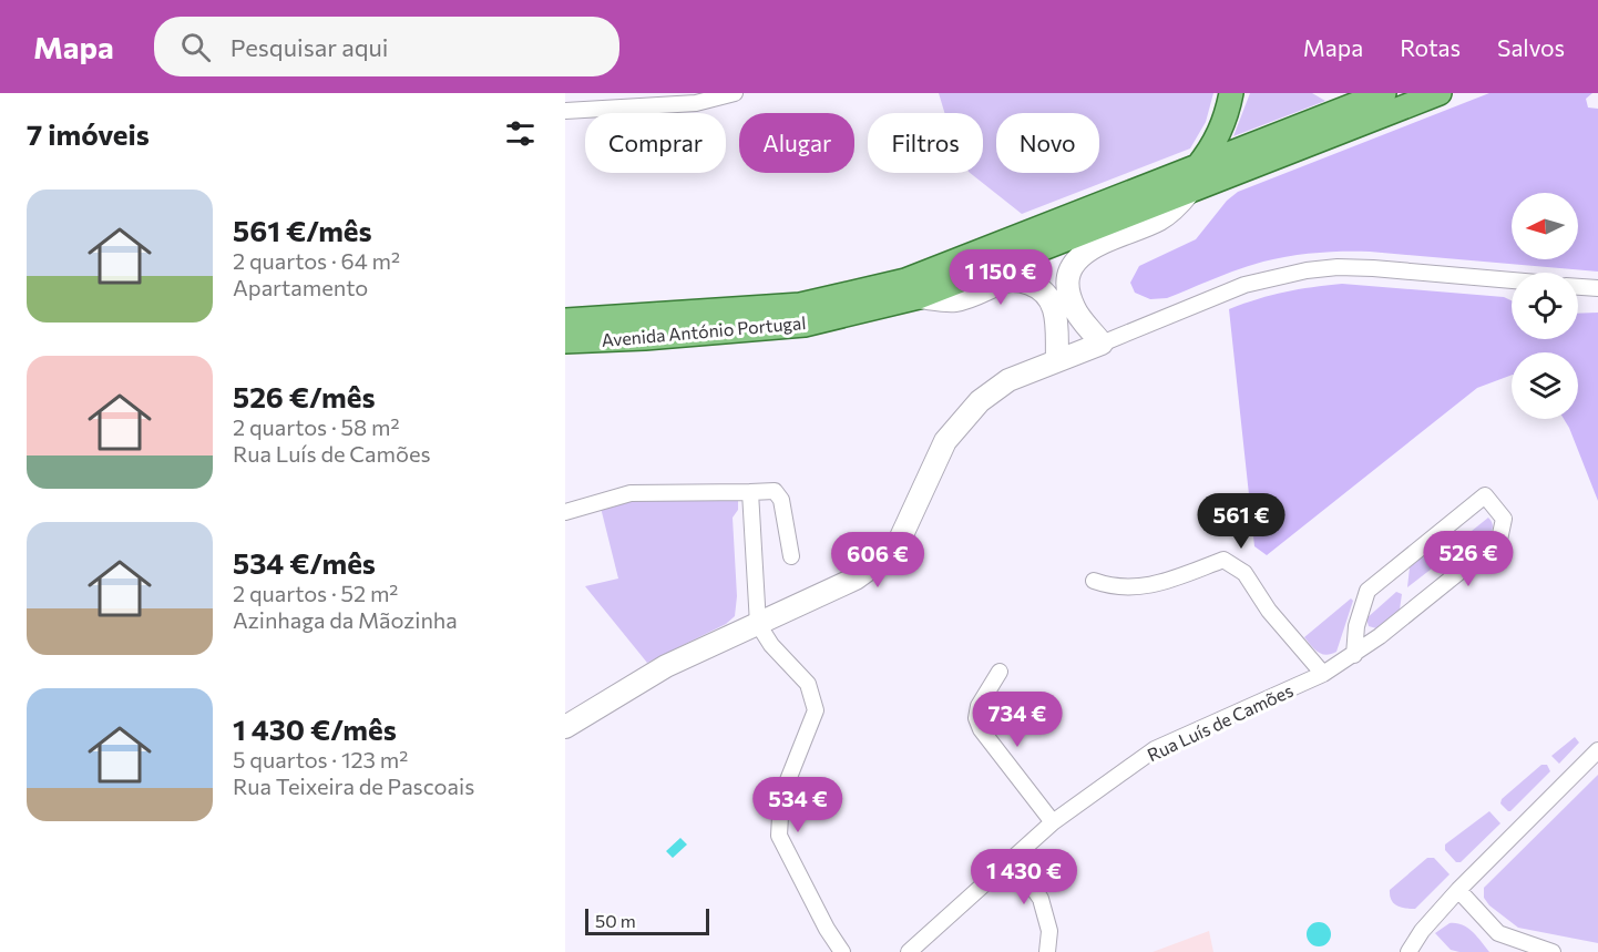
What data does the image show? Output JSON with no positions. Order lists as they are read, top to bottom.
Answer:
{
  "streets": {
    "main road": ["Avenida António Portugal"],
    "street": ["Rua Luís de Camões"]
  },
  "scale_bar": "50 m",
  "north": "left",
  "page": {
    "header": "Mapa",
    "search": "Pesquisar aqui",
    "nav": ["Mapa", "Rotas", "Salvos"],
    "heading": "7 imóveis",
    "chip": [
      "Comprar",
      "Alugar",
      "Filtros",
      "Novo"
    ],
    "list": [
      {
        "name": "561 €/mês",
        "note": "2 quartos · 64 m² · Apartamento"
      },
      {
        "name": "526 €/mês",
        "note": "2 quartos · 58 m² · Rua Luís de Camões"
      },
      {
        "name": "534 €/mês",
        "note": "2 quartos · 52 m² · Azinhaga da Mãozinha"
      },
      {
        "name": "1 430 €/mês",
        "note": "5 quartos · 123 m² · Rua Teixeira de Pascoais"
      }
    ],
    "price": [
      "1 150 €",
      "561 €",
      "526 €",
      "606 €",
      "734 €",
      "534 €",
      "1 430 €"
    ],
    "scale": "50 m"
  }
}
